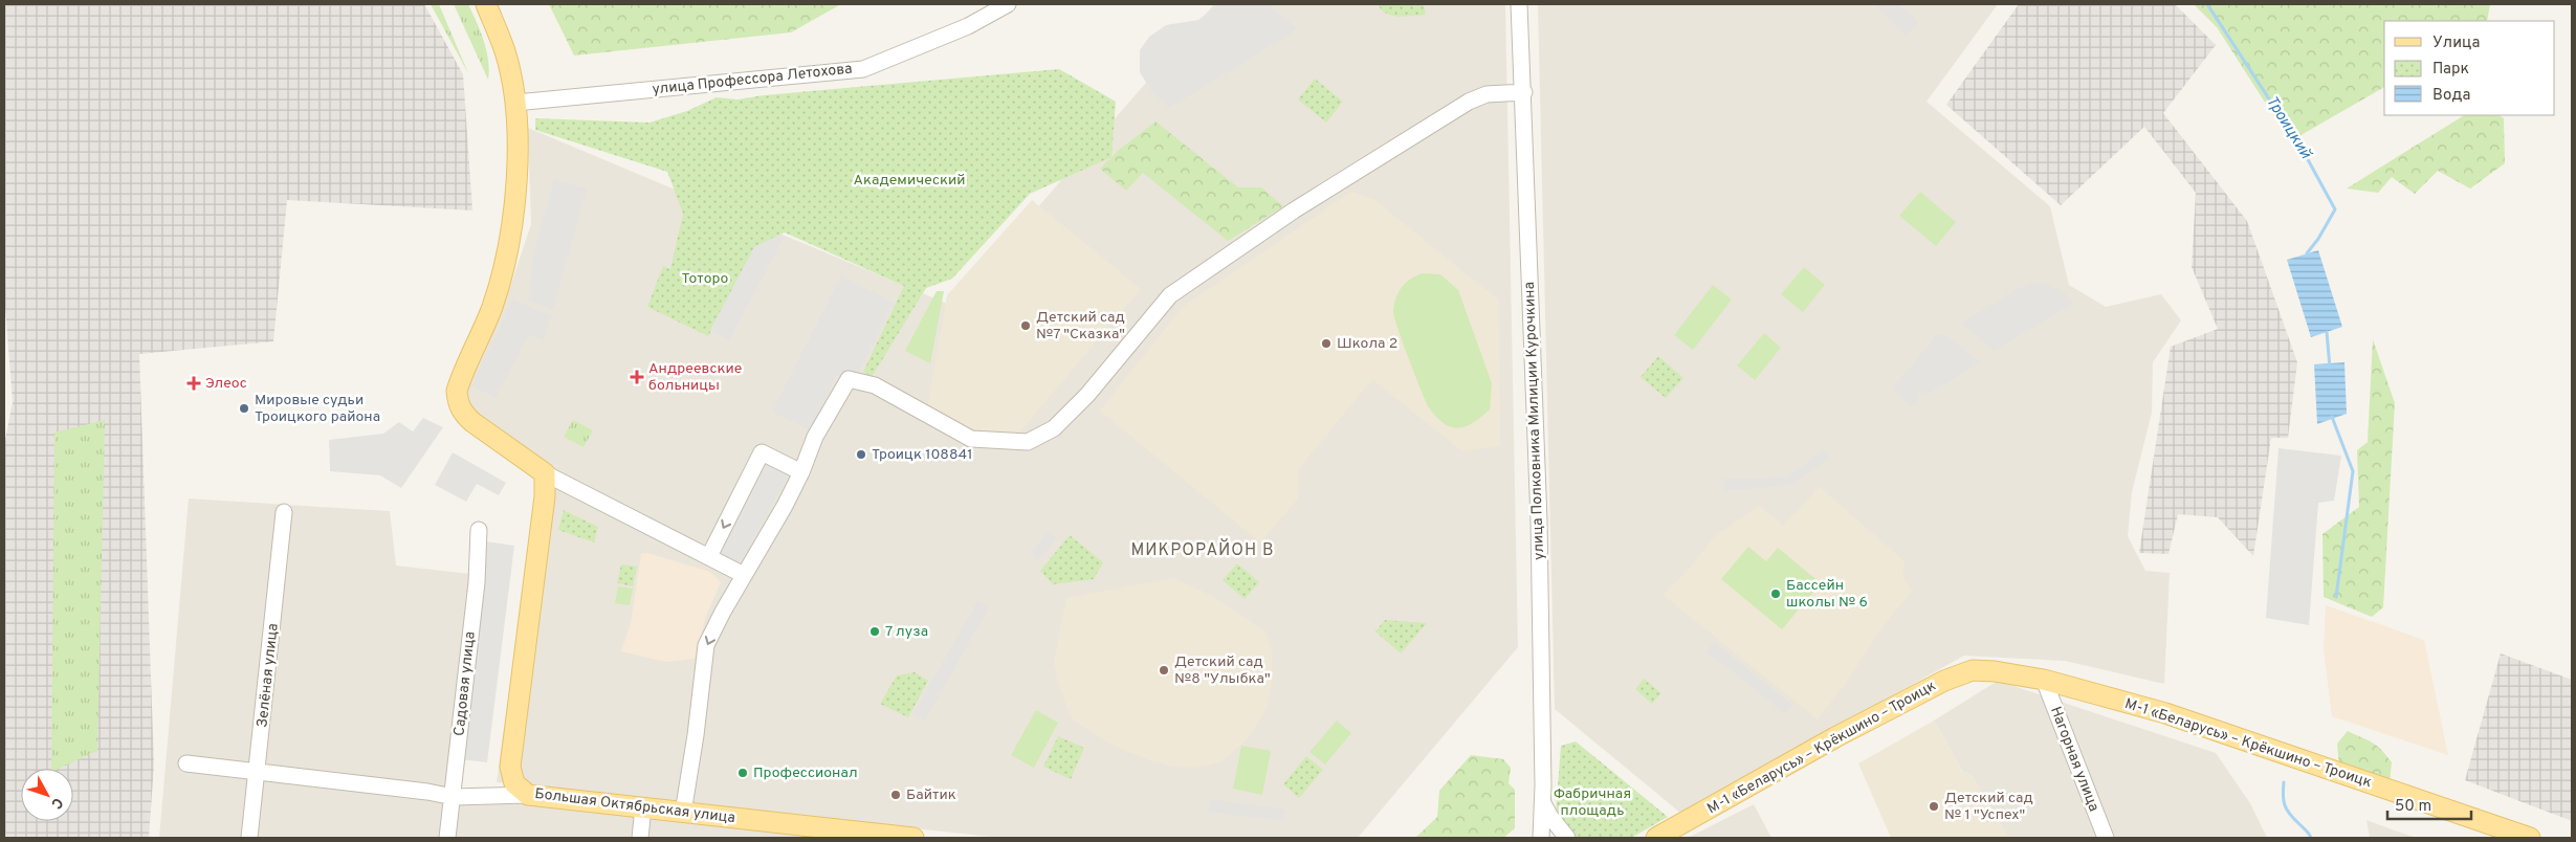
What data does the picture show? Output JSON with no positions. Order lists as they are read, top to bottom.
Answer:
{
  "streets": {
    "main road": ["М-1 «Беларусь» – Крёкшино – Троицк", "Большая Октябрьская улица"],
    "street": [
      "улица Профессора Летохова",
      "улица Полковника Милиции Курочкина",
      "Зелёная улица",
      "Садовая улица",
      "Нагорная улица"
    ]
  },
  "crossings": [
    ["М-1 «Беларусь» – Крёкшино – Троицк", "Нагорная улица"]
  ],
  "districts": ["МИКРОРАЙОН В"],
  "water": ["Троицкий"],
  "parks": ["Академический", "Тоторо", "Фабричная площадь"],
  "places": {
    "other": [
      "Детский сад №7 \"Сказка\"",
      "Школа 2",
      "Мировые судьи Троицкого района",
      "Троицк 108841",
      "Бассейн школы № 6",
      "7 луза",
      "Детский сад №8 \"Улыбка\"",
      "Профессионал",
      "Байтик",
      "Детский сад № 1 \"Успех\""
    ],
    "health": ["Андреевские больницы", "Элеос"]
  },
  "legend": ["Улица", "Парк", "Вода"],
  "scale_bar": "50 m",
  "north": "bottom right"
}
